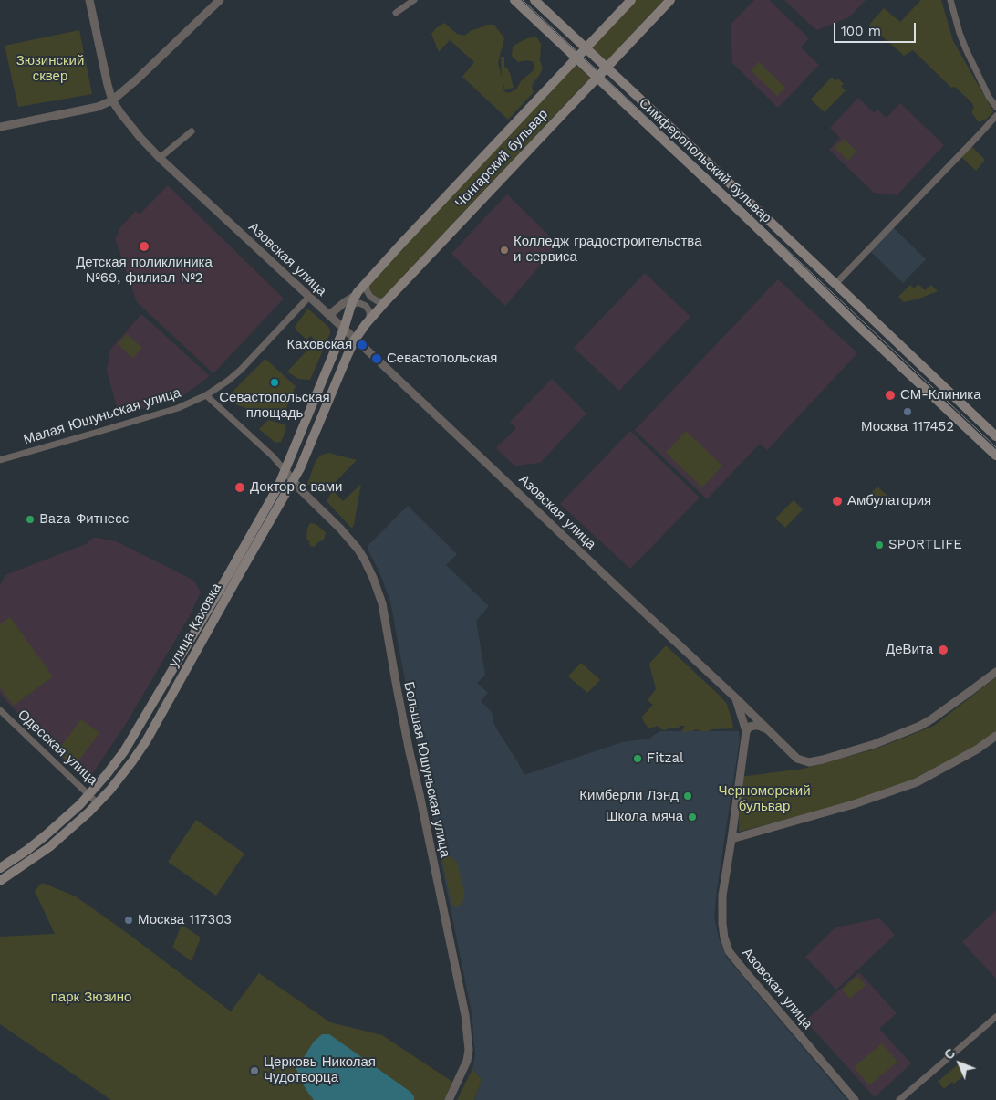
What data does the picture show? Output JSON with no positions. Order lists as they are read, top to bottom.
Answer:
{
  "streets": {
    "main road": ["Чонгарский бульвар", "Симферопольский бульвар", "улица Каховка"],
    "street": [
      "Азовская улица",
      "Малая Юшуньская улица",
      "Одесская улица",
      "Большая Юшуньская улица"
    ]
  },
  "crossings": [
    ["Чонгарский бульвар", "Симферопольский бульвар"],
    ["Чонгарский бульвар", "Азовская улица"],
    ["Чонгарский бульвар", "улица Каховка"],
    ["Азовская улица", "Малая Юшуньская улица"],
    ["Азовская улица", "улица Каховка"],
    ["улица Каховка", "Одесская улица"],
    ["улица Каховка", "Большая Юшуньская улица"]
  ],
  "parks": ["Зюзинский сквер", "Черноморский бульвар", "парк Зюзино"],
  "places": [
    "Детская поликлиника №69, филиал №2",
    "Колледж градостроительства и сервиса",
    "Каховская",
    "Севастопольская",
    "Севастопольская площадь",
    "СМ-Клиника",
    "Москва 117452",
    "Доктор с вами",
    "Амбулатория",
    "Baza Фитнесс",
    "SPORTLIFE",
    "ДеВита",
    "Fitzal",
    "Кимберли Лэнд",
    "Школа мяча",
    "Москва 117303",
    "Церковь Николая Чудотворца"
  ],
  "scale_bar": "100 m",
  "north": "top left"
}
